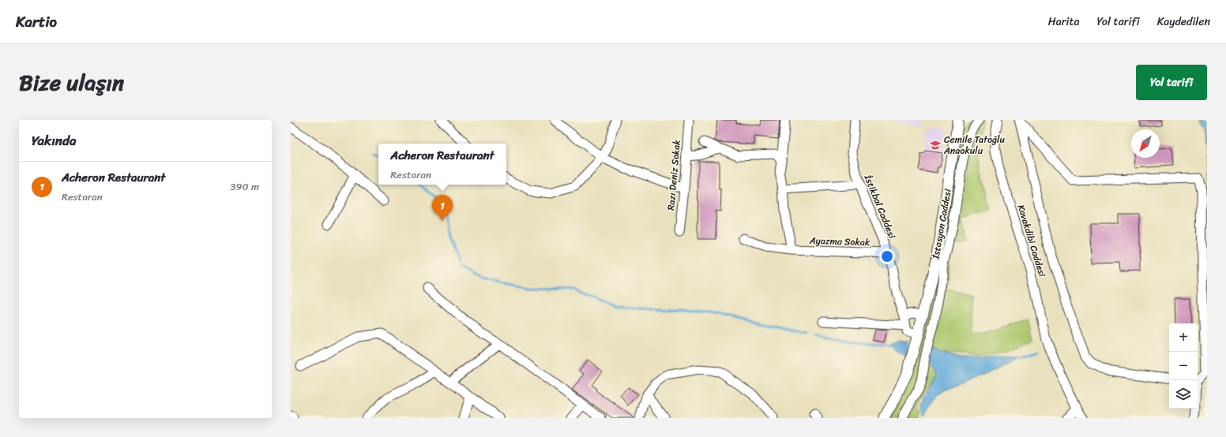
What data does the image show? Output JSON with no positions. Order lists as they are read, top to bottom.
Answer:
{
  "streets": {
    "main road": ["İstasyon Caddesi"],
    "street": [
      "Razı Deniz Sokak",
      "İstikbal Caddesi",
      "Kavakdibi Caddesi",
      "Ayazma Sokak"
    ]
  },
  "crossings": [
    ["İstikbal Caddesi", "Ayazma Sokak"]
  ],
  "places": {
    "school or university": ["Cemile Tatoğlu Anaokulu"]
  },
  "north": "bottom left",
  "page": {
    "header": "Kartio",
    "nav": ["Harita", "Yol tarifi", "Kaydedilen"],
    "title": "Bize ulaşın",
    "buttons": "Yol tarifi",
    "heading": "Yakında",
    "popup": ["Acheron Restaurant", "Restoran"],
    "list": [
      {
        "mark": "1",
        "name": "Acheron Restaurant",
        "note": "Restoran",
        "value": "390 m"
      }
    ],
    "pins": "1",
    "map_buttons": ["+", "−"]
  }
}
